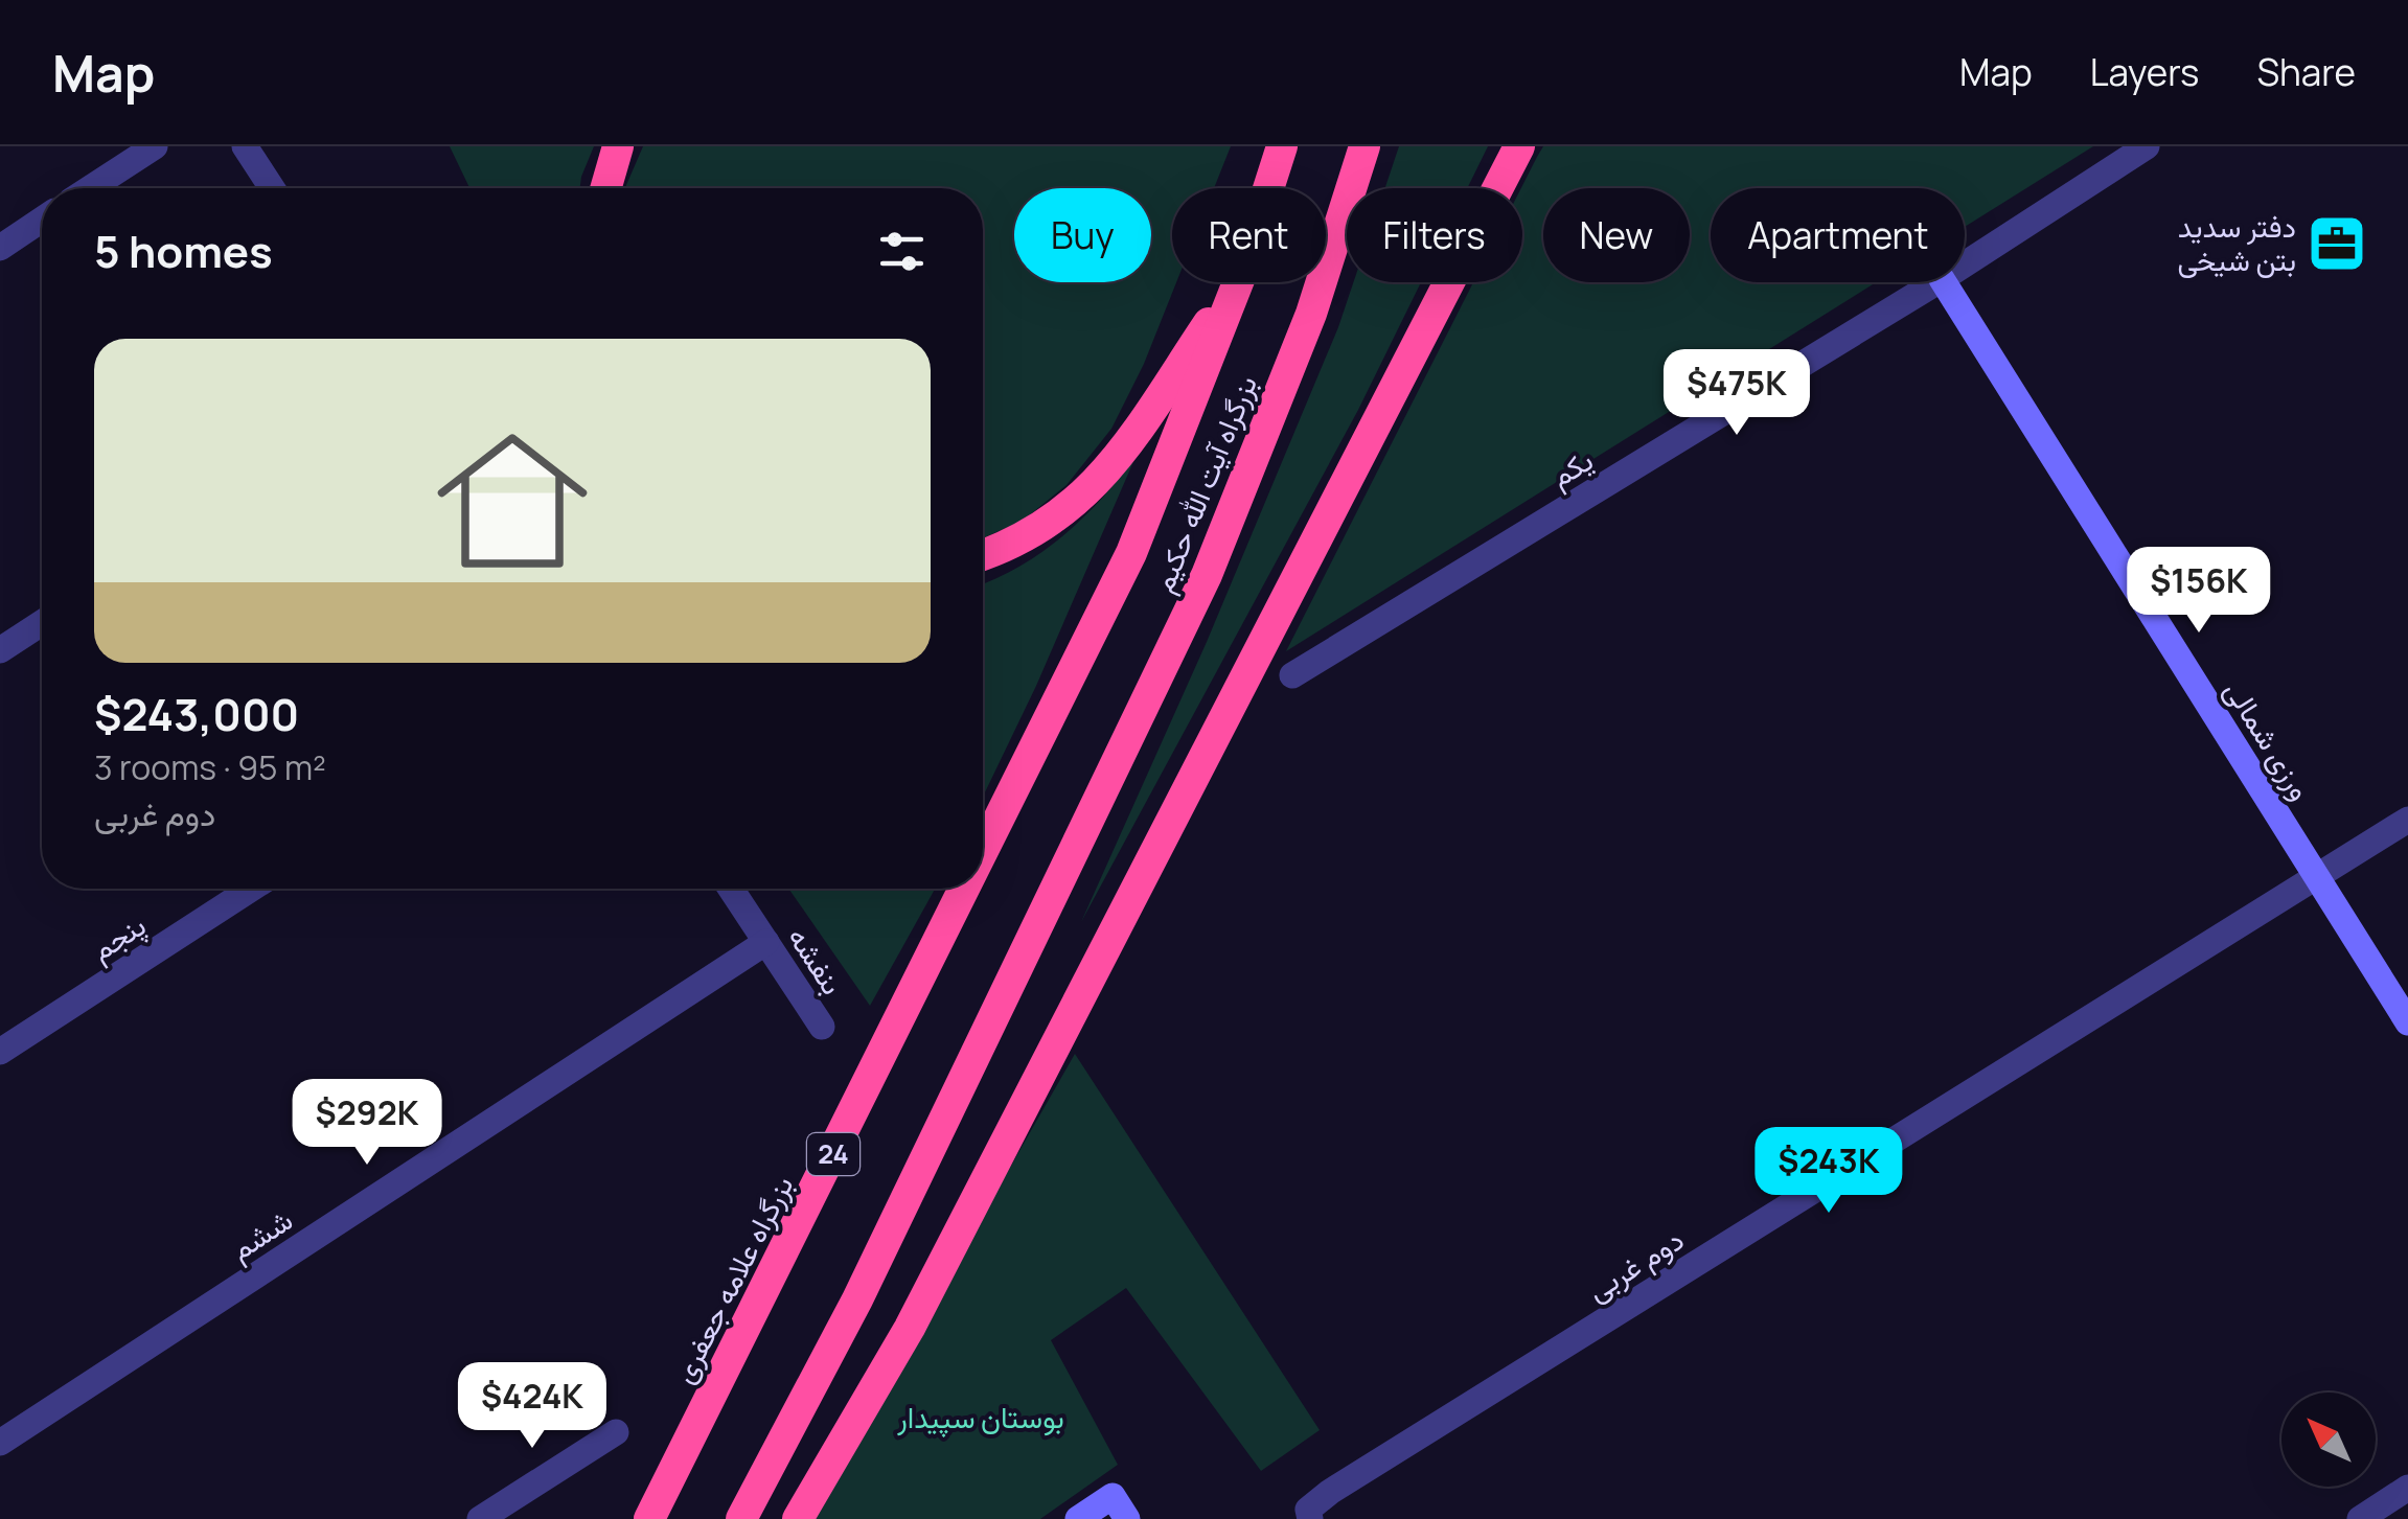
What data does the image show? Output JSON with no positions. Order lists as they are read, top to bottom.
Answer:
{
  "streets": {
    "highway": ["بزرگراه آیت الله حکیم", "24", "بزرگراه علامه جعفری"],
    "street": [
      "یکم",
      "ورزی شمالی",
      "پنجم",
      "بنفشه",
      "ششم",
      "دوم غربی"
    ]
  },
  "crossings": [
    ["بزرگراه آیت الله حکیم", "بزرگراه علامه جعفری"],
    ["ورزی شمالی", "دوم غربی"],
    ["بنفشه", "ششم"]
  ],
  "parks": ["بوستان سپیدار"],
  "places": {
    "office": ["دفتر سدید بتن شیخی"]
  },
  "north": "top left",
  "page": {
    "header": "Map",
    "nav": ["Map", "Layers", "Share"],
    "chip": [
      "Buy",
      "Rent",
      "Filters",
      "New",
      "Apartment"
    ],
    "heading": "5 homes",
    "list": [
      {
        "name": "$243,000",
        "note": "3 rooms · 95 m² · دوم غربی"
      }
    ],
    "price": [
      "$475K",
      "$156K",
      "$292K",
      "$243K",
      "$424K"
    ]
  }
}
